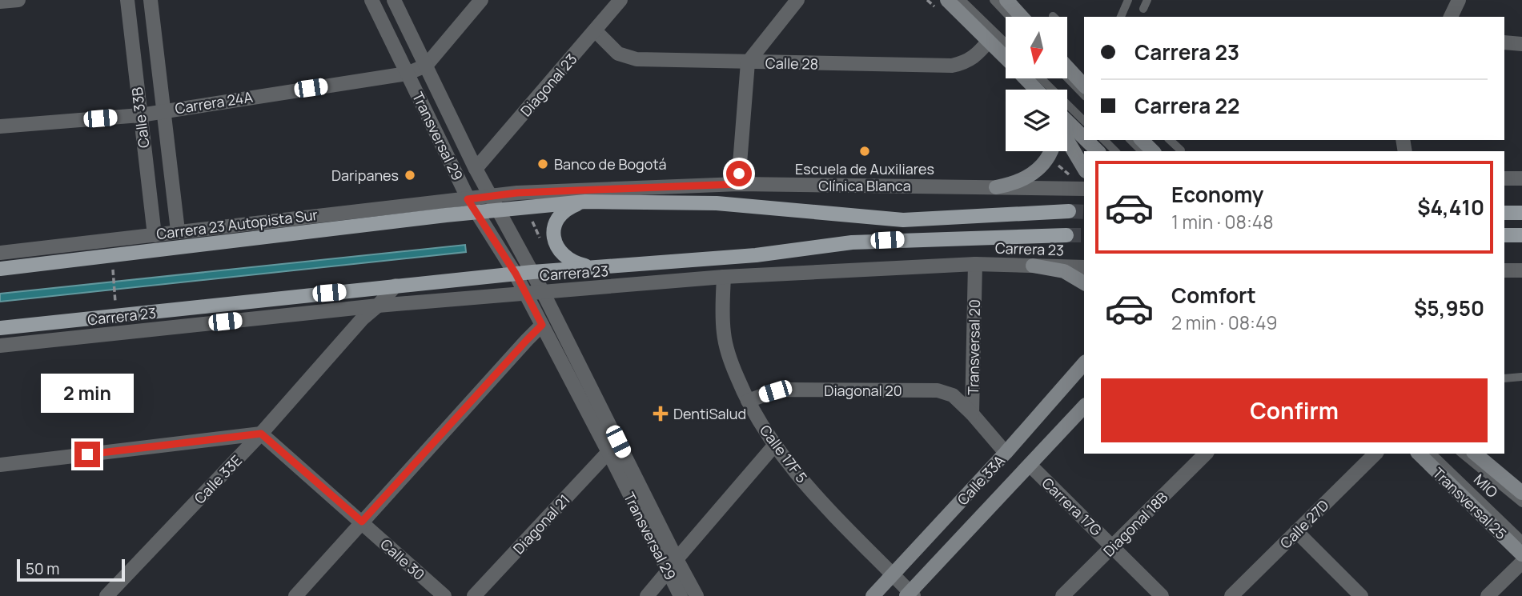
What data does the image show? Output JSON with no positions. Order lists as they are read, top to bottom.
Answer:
{
  "streets": {
    "main road": [
      "Carrera 23 Autopista Sur",
      "Carrera 23",
      "Calle 33A",
      "Transversal 25"
    ],
    "street": [
      "Calle 28",
      "Diagonal 23",
      "Carrera 24A",
      "Calle 33B",
      "Transversal 29",
      "Transversal 20",
      "Diagonal 20",
      "Calle 17F 5",
      "Calle 33E",
      "Carrera 17G",
      "Diagonal 21",
      "Diagonal 18B",
      "Calle 27D",
      "Calle 30"
    ],
    "lane": ["MIO"]
  },
  "crossings": [
    ["Calle 28", "Diagonal 23"],
    ["Diagonal 23", "Transversal 29"],
    ["Carrera 24A", "Calle 33B"],
    ["Carrera 24A", "Transversal 29"],
    ["Transversal 29", "Carrera 23 Autopista Sur"],
    ["Transversal 29", "Carrera 23"],
    ["Transversal 29", "Diagonal 21"],
    ["Carrera 23", "Transversal 20"],
    ["Carrera 23", "Calle 17F 5"],
    ["Carrera 23", "Calle 33E"],
    ["Transversal 20", "Diagonal 20"],
    ["Transversal 20", "Calle 33A"],
    ["Diagonal 20", "Calle 17F 5"],
    ["Calle 17F 5", "Calle 33A"],
    ["Calle 33E", "Calle 30"],
    ["Calle 33A", "Carrera 17G"],
    ["Carrera 17G", "Diagonal 18B"]
  ],
  "places": {
    "other": ["Escuela de Auxiliares Clínica Blanca", "Banco de Bogotá", "Daripanes"],
    "health": ["DentiSalud"]
  },
  "scale_bar": "50 m",
  "north": "bottom",
  "page": {
    "banner": ["Carrera 23", "Carrera 22"],
    "list": [
      {
        "name": "Economy",
        "note": "1 min · 08:48",
        "value": "$4,410"
      },
      {
        "name": "Comfort",
        "note": "2 min · 08:49",
        "value": "$5,950"
      }
    ],
    "buttons": "Confirm",
    "bubble": "2 min",
    "scale": "50 m"
  }
}
